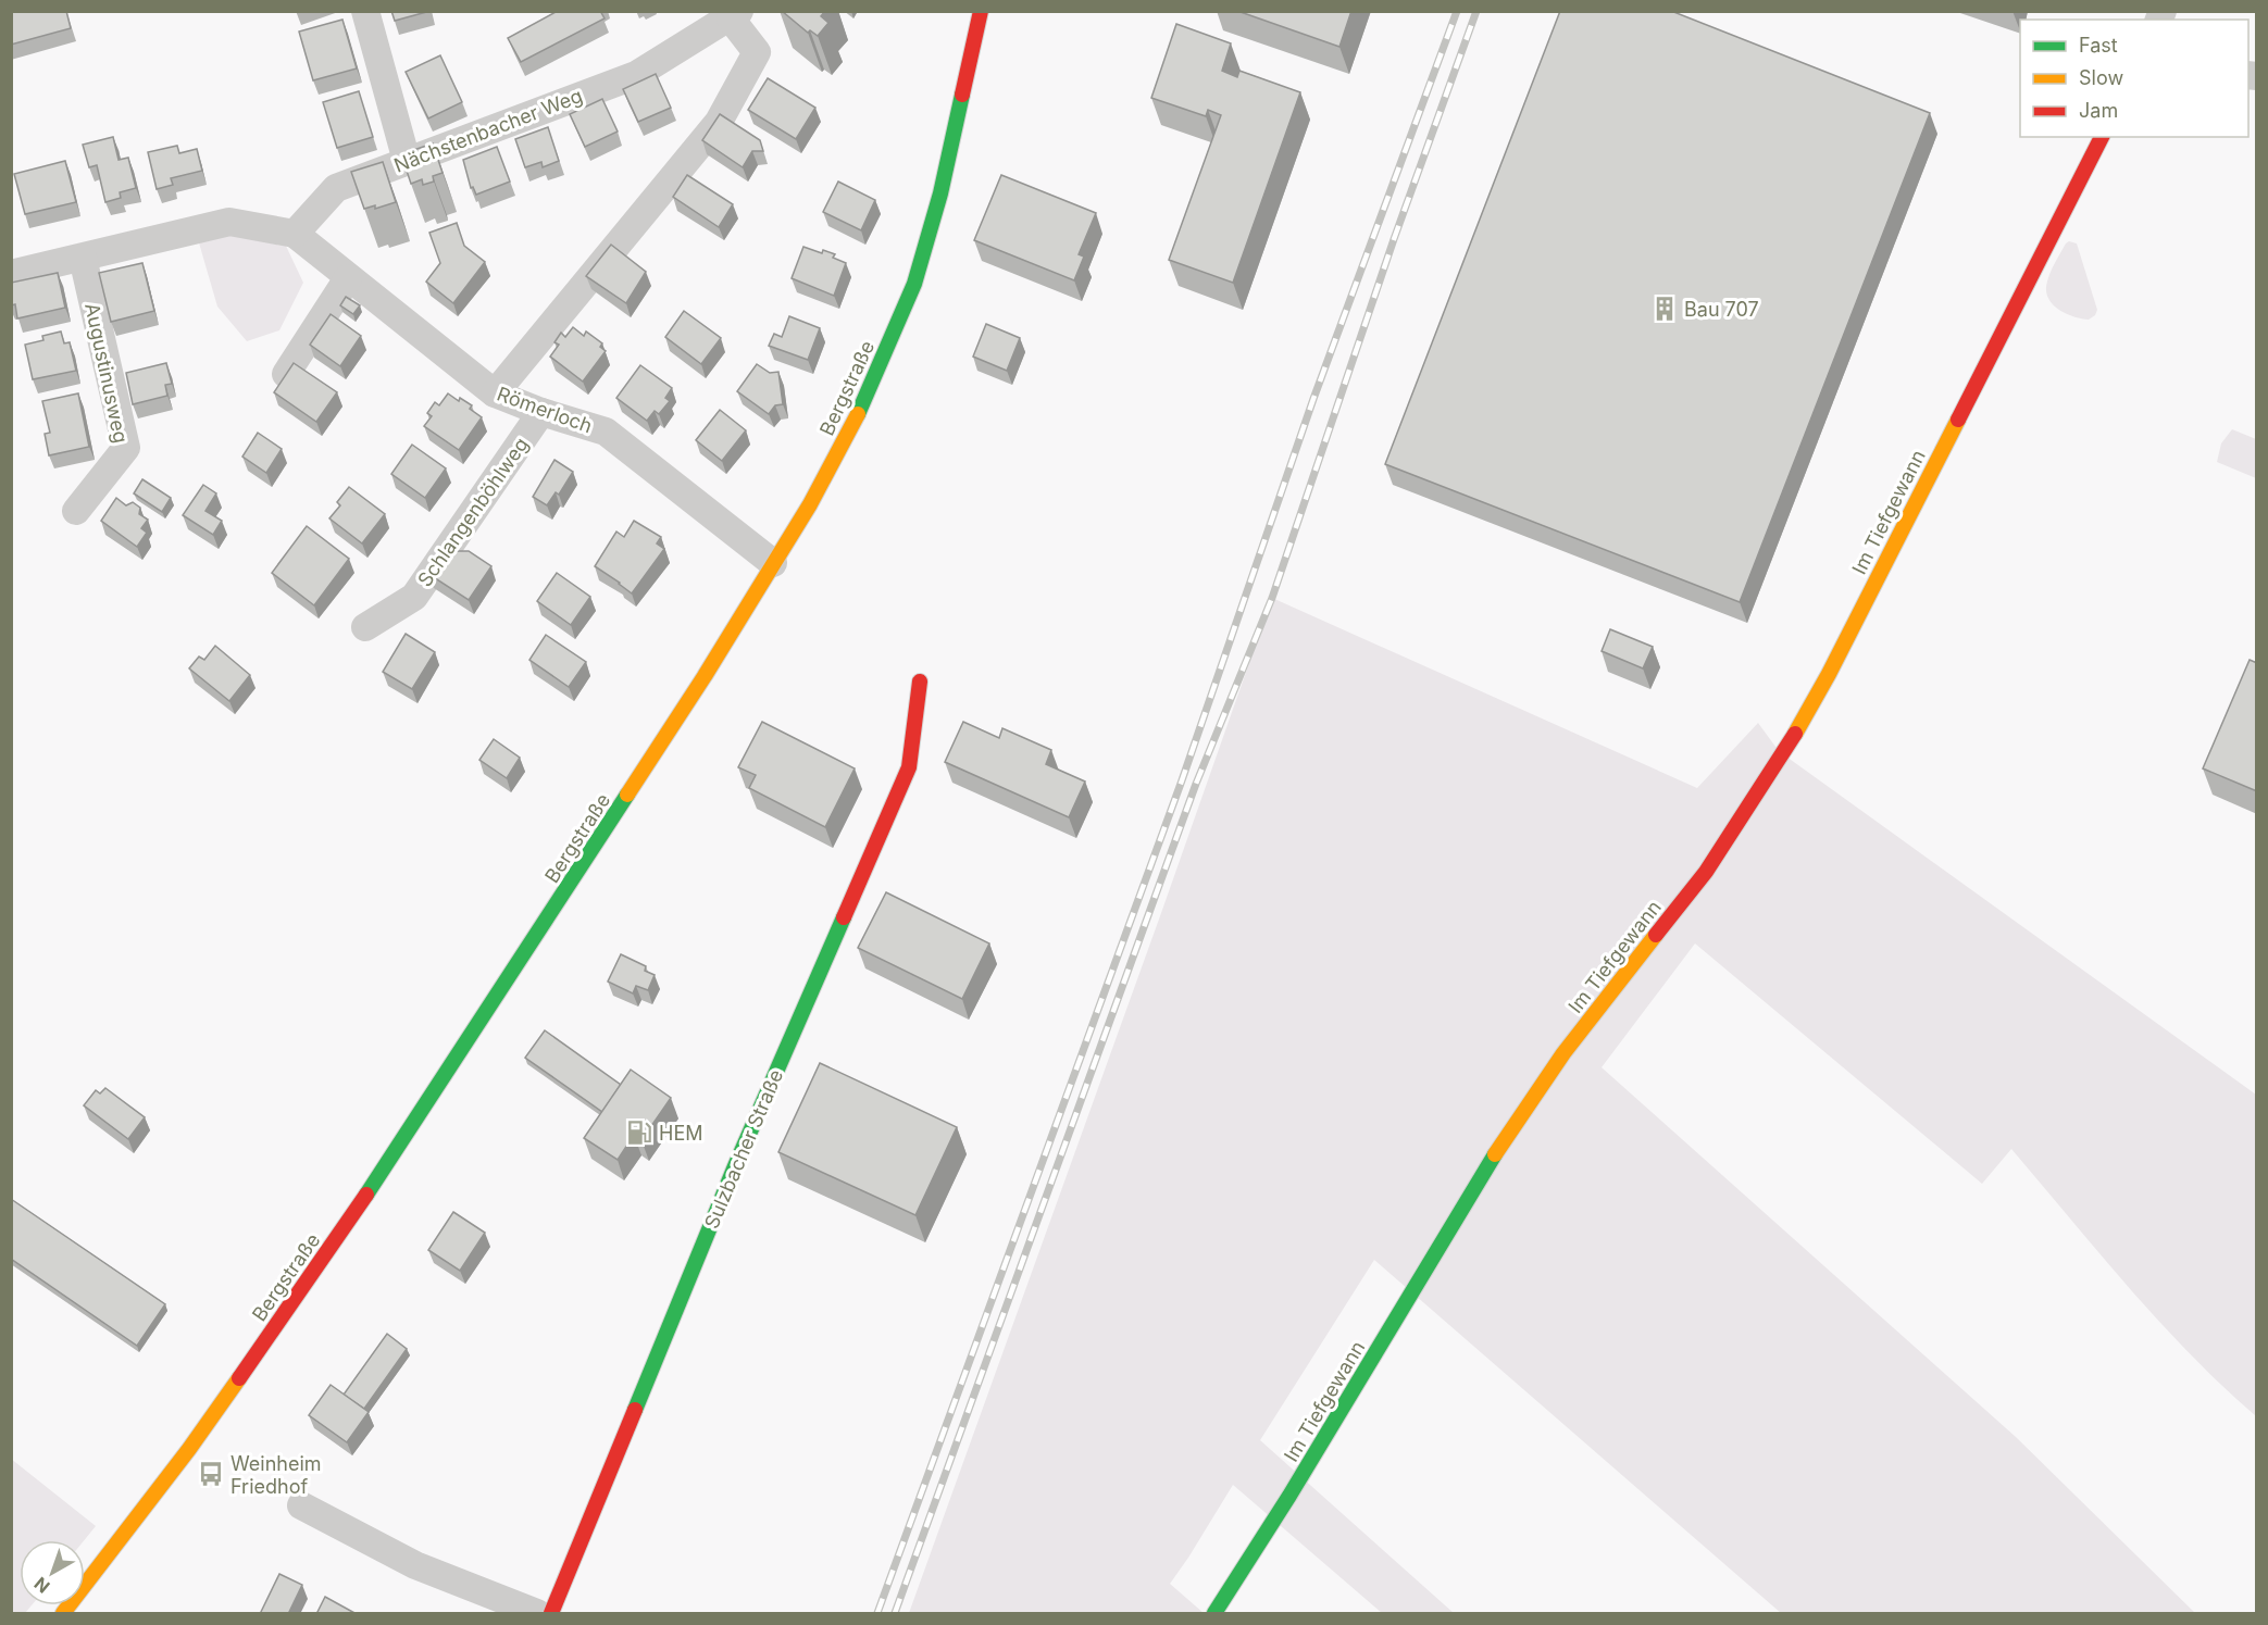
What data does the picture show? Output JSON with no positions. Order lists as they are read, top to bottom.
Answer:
{
  "streets": {
    "street": [
      "Nächstenbacher Weg",
      "Augustinusweg",
      "Bergstraße",
      "Römerloch",
      "Schlangenböhlweg",
      "Im Tiefgewann",
      "Sulzbacher Straße"
    ]
  },
  "crossings": [
    ["Nächstenbacher Weg", "Römerloch"],
    ["Bergstraße", "Römerloch"],
    ["Römerloch", "Schlangenböhlweg"]
  ],
  "places": {
    "building": ["Bau 707"],
    "fuel station": ["HEM"],
    "bus stop": ["Weinheim Friedhof"]
  },
  "legend": ["Fast", "Slow", "Jam"],
  "north": "bottom left"
}
